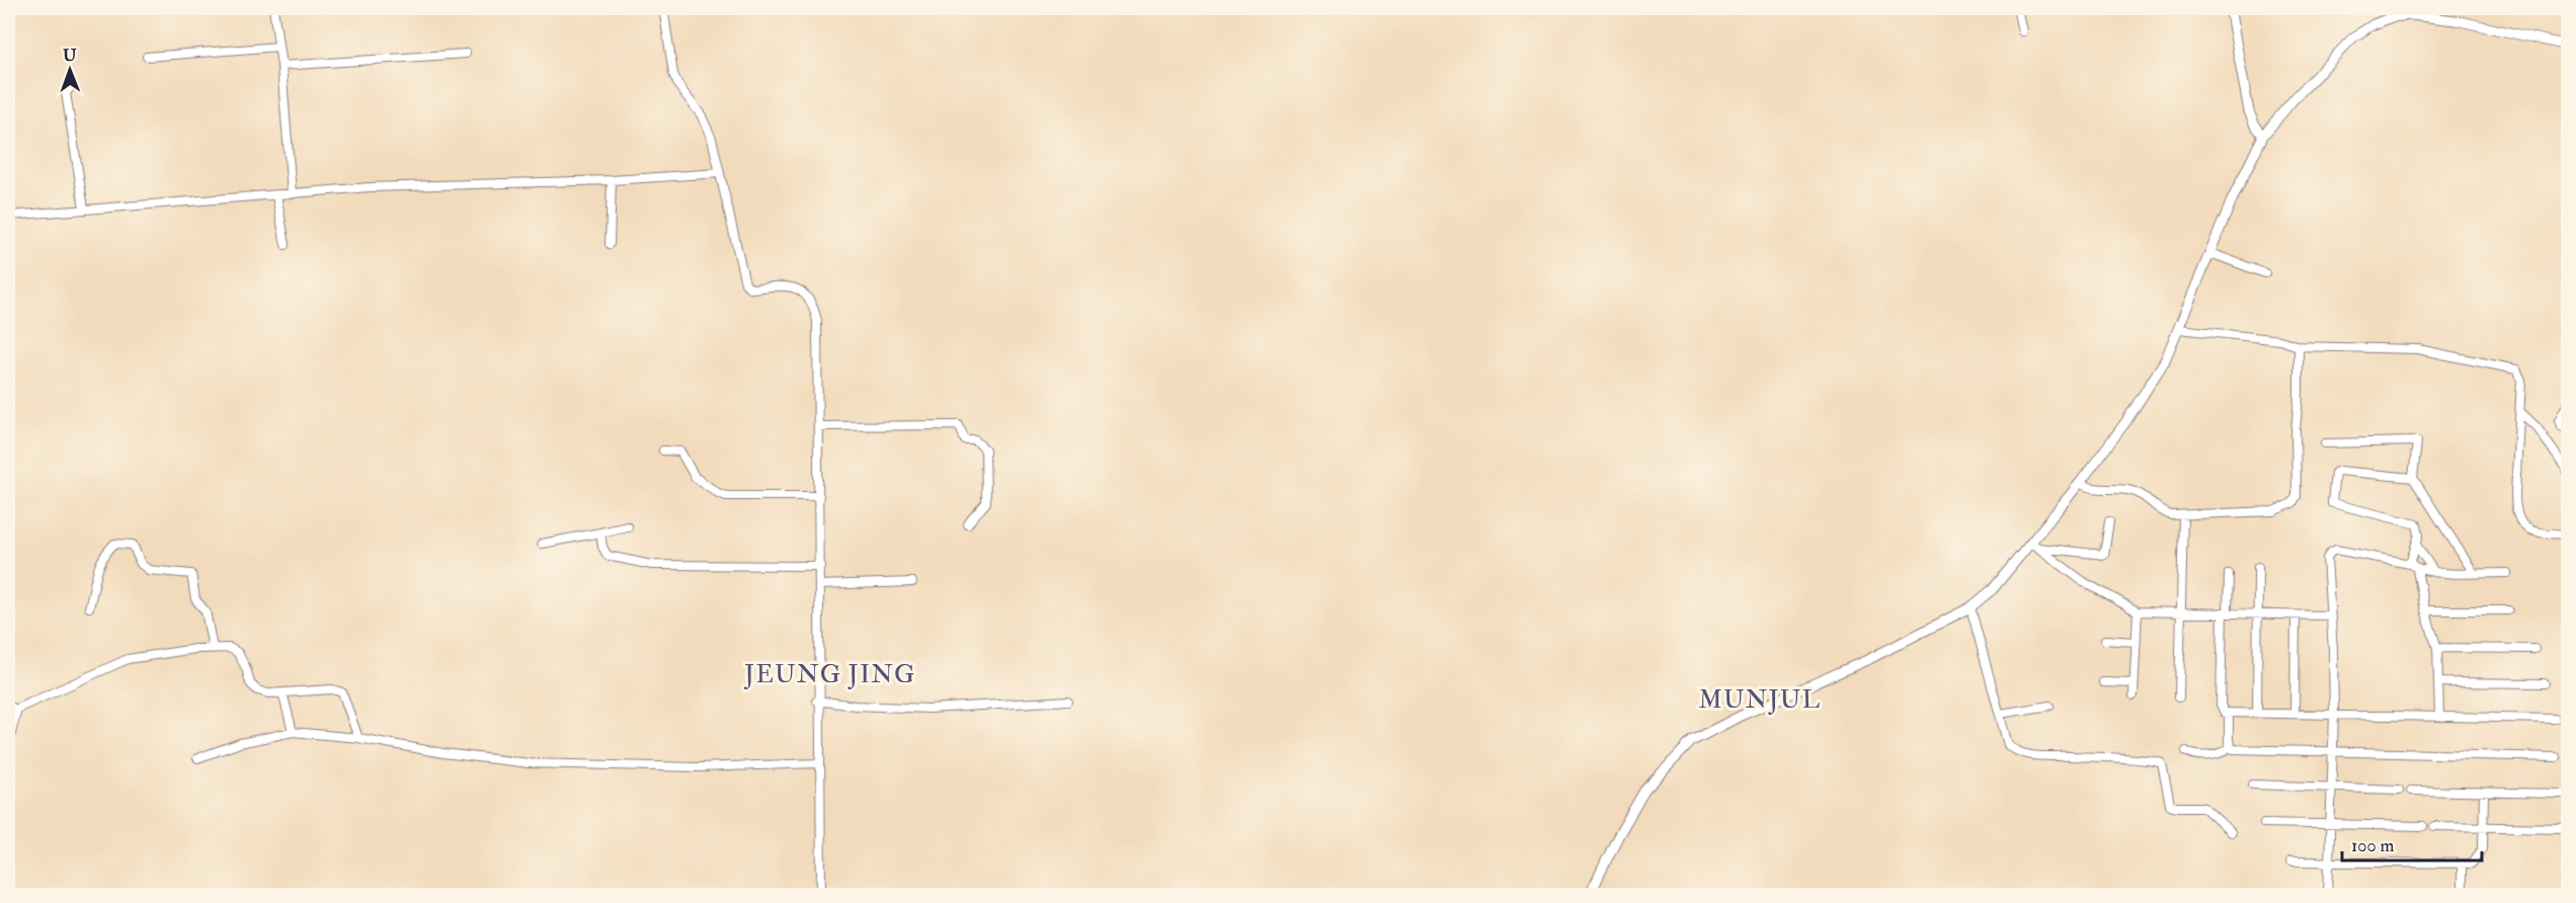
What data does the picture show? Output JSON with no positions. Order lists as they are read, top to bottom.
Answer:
{
  "districts": ["JEUNG JING", "MUNJUL"],
  "scale_bar": "100 m",
  "north": "top"
}
